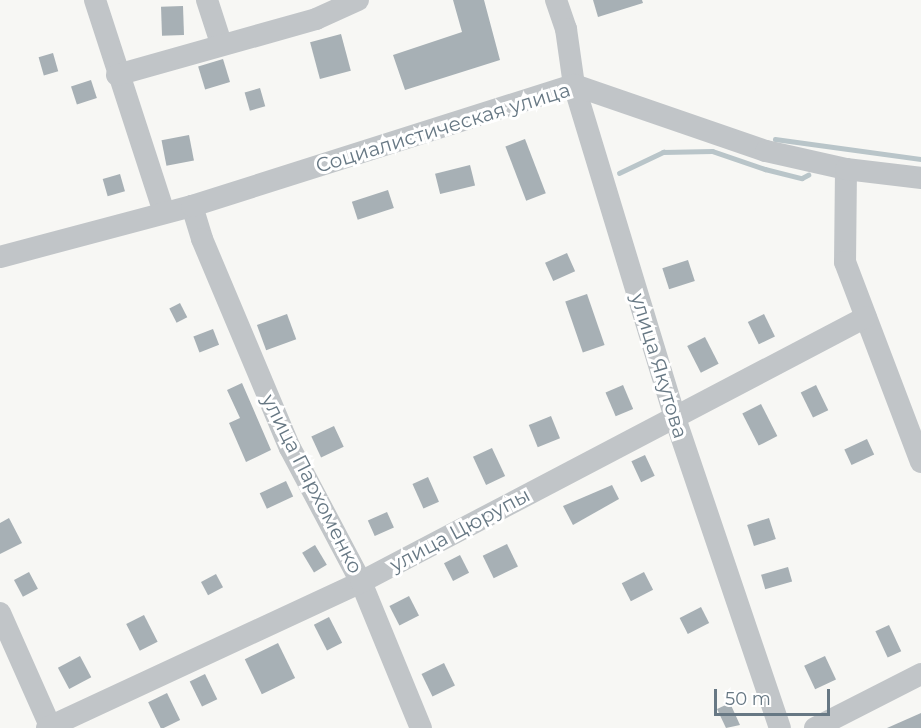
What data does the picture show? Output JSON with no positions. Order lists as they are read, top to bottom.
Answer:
{
  "streets": {
    "street": [
      "Социалистическая улица",
      "улица Якутова",
      "улица Пархоменко",
      "улица Цюрупы"
    ]
  },
  "crossings": [
    ["Социалистическая улица", "улица Якутова"],
    ["Социалистическая улица", "улица Пархоменко"],
    ["улица Якутова", "улица Цюрупы"],
    ["улица Пархоменко", "улица Цюрупы"]
  ],
  "scale_bar": "50 m"
}
